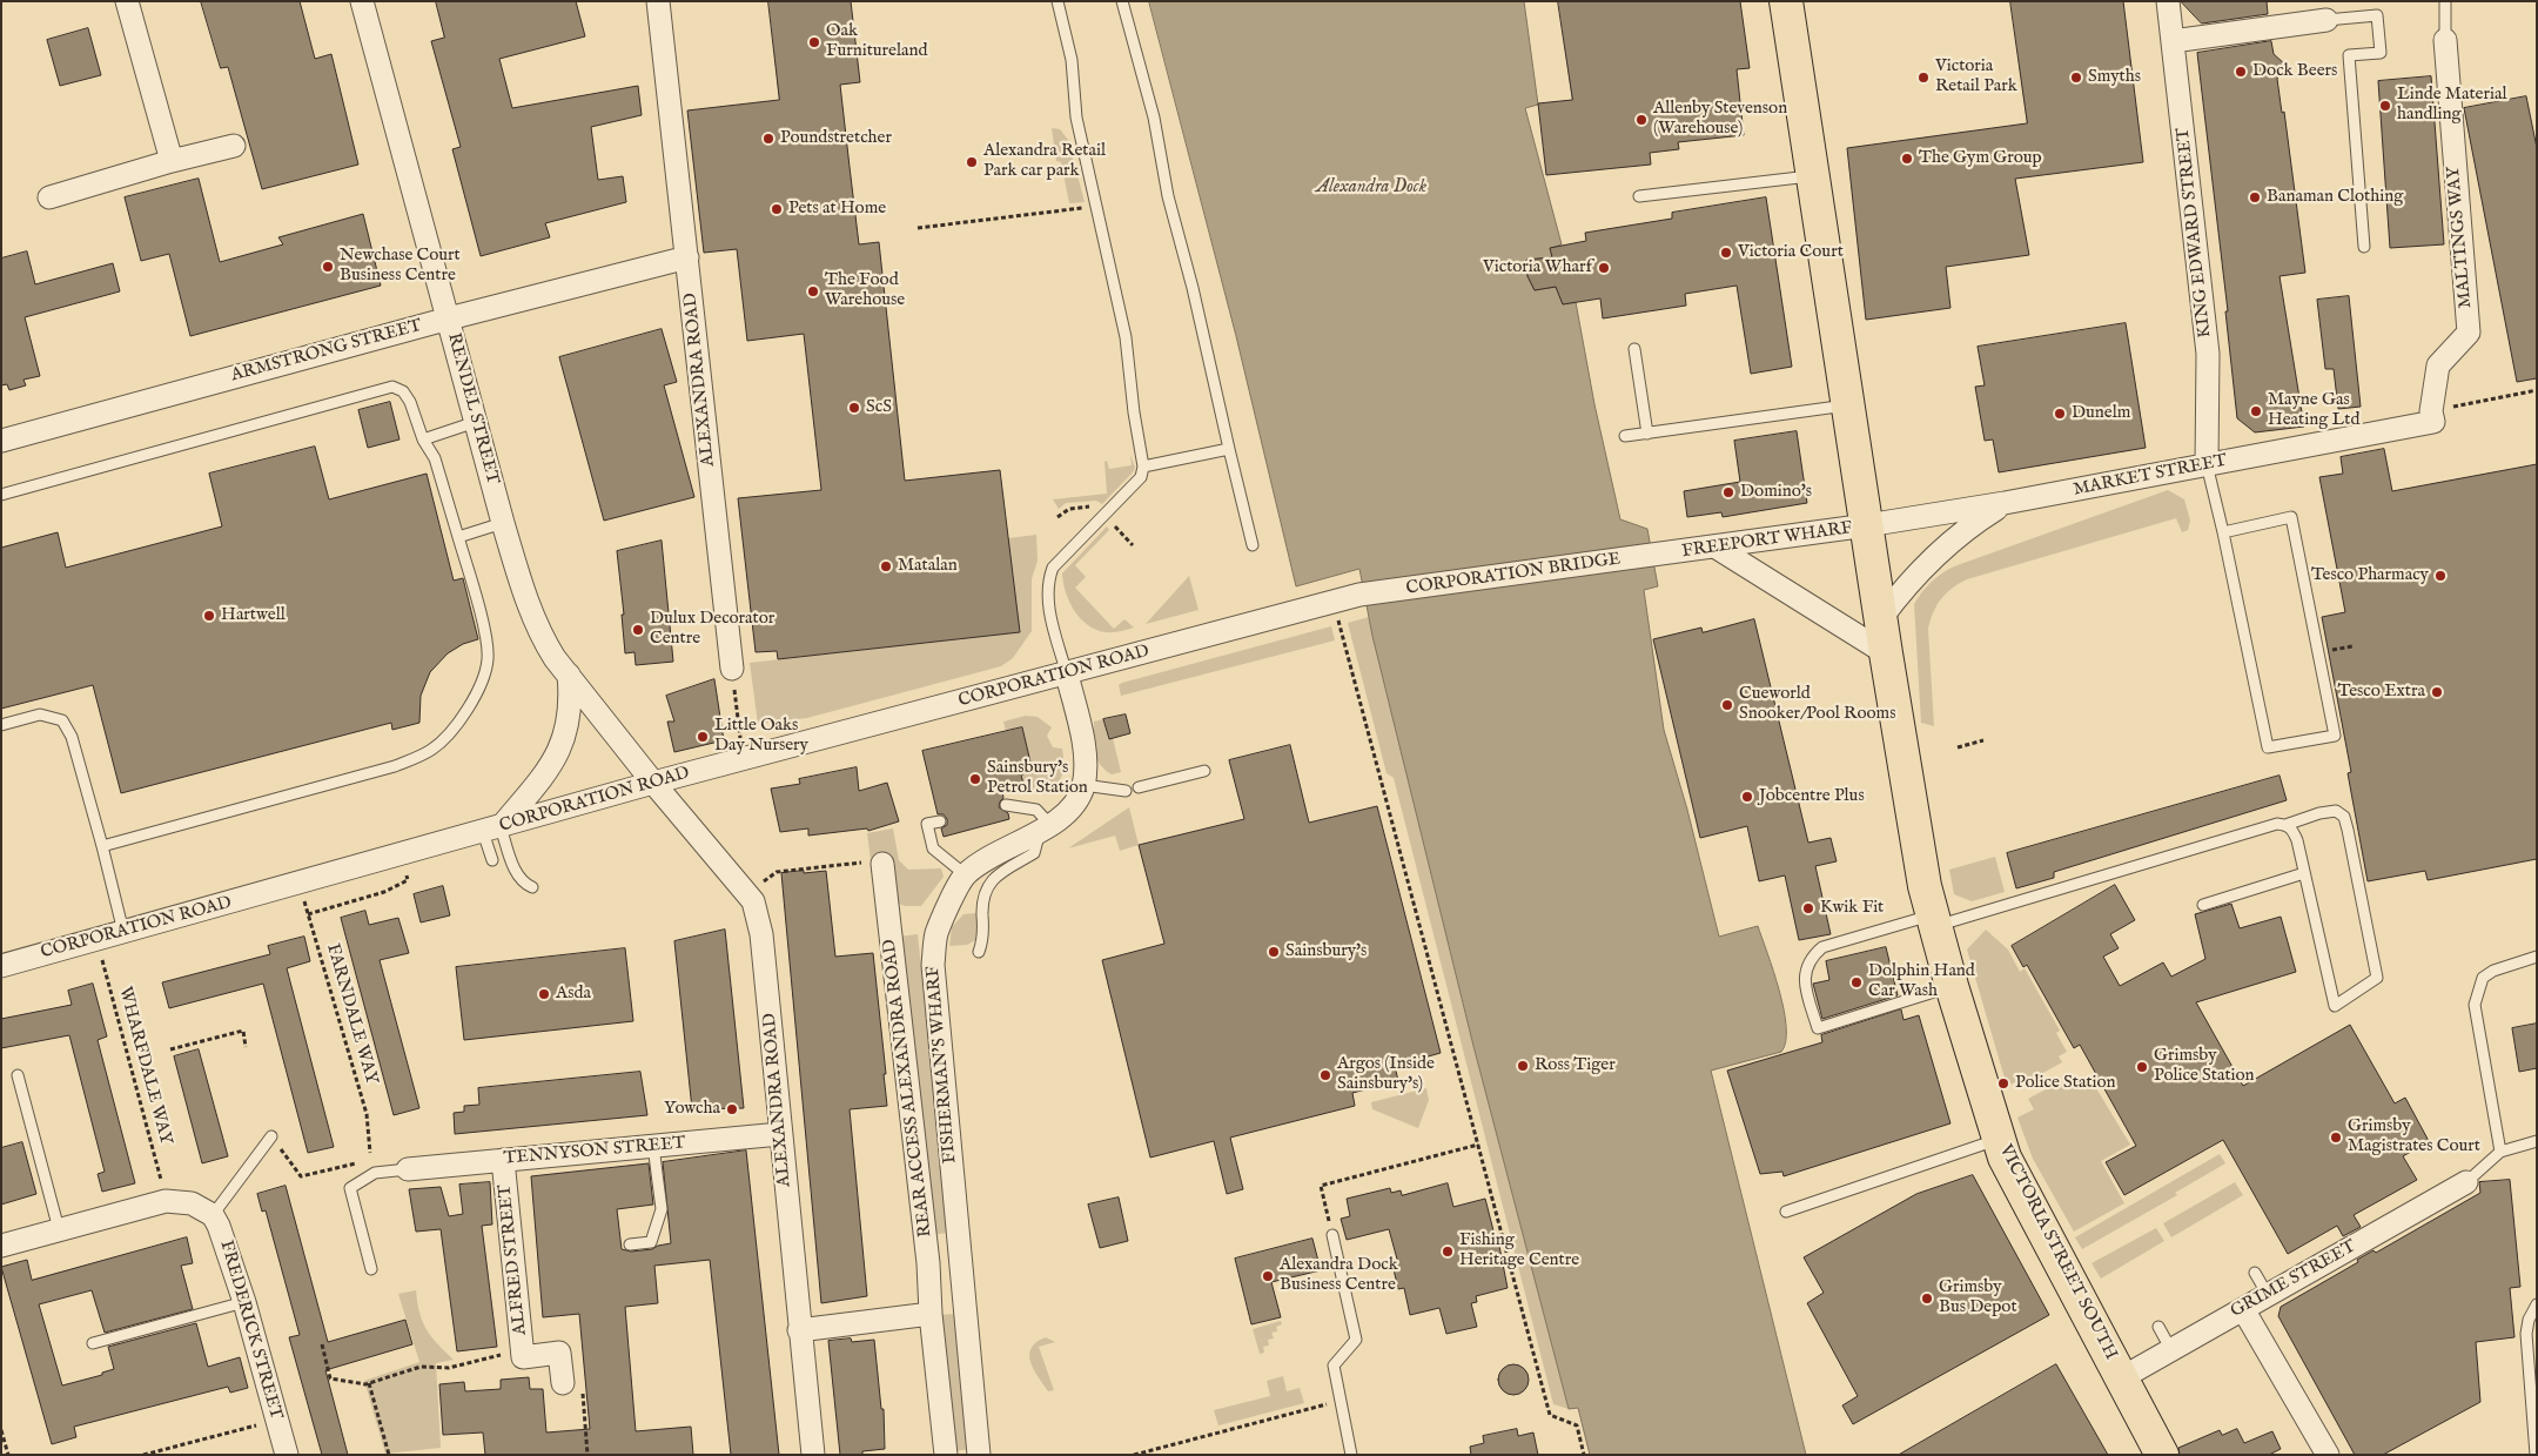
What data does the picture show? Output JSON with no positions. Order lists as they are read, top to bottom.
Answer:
{
  "streets": {
    "highway": ["VICTORIA STREET SOUTH"],
    "street": [
      "KING EDWARD STREET",
      "MALTINGS WAY",
      "ARMSTRONG STREET",
      "ALEXANDRA ROAD",
      "RENDEL STREET",
      "MARKET STREET",
      "FREEPORT WHARF",
      "CORPORATION BRIDGE",
      "CORPORATION ROAD",
      "FISHERMAN'S WHARF",
      "REAR ACCESS ALEXANDRA ROAD",
      "TENNYSON STREET",
      "ALFRED STREET",
      "GRIME STREET",
      "FREDERICK STREET"
    ],
    "path": ["FARNDALE WAY", "WHARFDALE WAY"]
  },
  "crossings": [
    ["KING EDWARD STREET", "MARKET STREET"],
    ["MALTINGS WAY", "MARKET STREET"],
    ["ARMSTRONG STREET", "ALEXANDRA ROAD"],
    ["ARMSTRONG STREET", "RENDEL STREET"],
    ["ALEXANDRA ROAD", "RENDEL STREET"],
    ["ALEXANDRA ROAD", "CORPORATION ROAD"],
    ["ALEXANDRA ROAD", "TENNYSON STREET"],
    ["RENDEL STREET", "CORPORATION ROAD"],
    ["MARKET STREET", "FREEPORT WHARF"],
    ["MARKET STREET", "VICTORIA STREET SOUTH"],
    ["FREEPORT WHARF", "CORPORATION BRIDGE"],
    ["FREEPORT WHARF", "VICTORIA STREET SOUTH"],
    ["CORPORATION BRIDGE", "CORPORATION ROAD"],
    ["CORPORATION ROAD", "FARNDALE WAY"],
    ["CORPORATION ROAD", "FISHERMAN'S WHARF"],
    ["CORPORATION ROAD", "WHARFDALE WAY"],
    ["TENNYSON STREET", "ALFRED STREET"],
    ["VICTORIA STREET SOUTH", "GRIME STREET"]
  ],
  "water": ["Alexandra Dock"],
  "places": [
    "Oak Furnitureland",
    "Dock Beers",
    "Victoria Retail Park",
    "Smyths",
    "Linde Material handling",
    "Allenby Stevenson (Warehouse)",
    "Poundstretcher",
    "The Gym Group",
    "Alexandra Retail Park car park",
    "Banaman Clothing",
    "Pets at Home",
    "Victoria Court",
    "Newchase Court Business Centre",
    "Victoria Wharf",
    "The Food Warehouse",
    "ScS",
    "Mayne Gas Heating Ltd",
    "Dunelm",
    "Domino's",
    "Matalan",
    "Tesco Pharmacy",
    "Hartwell",
    "Dulux Decorator Centre",
    "Tesco Extra",
    "Cueworld Snooker/Pool Rooms",
    "Little Oaks Day Nursery",
    "Sainsbury's Petrol Station",
    "Jobcentre Plus",
    "Kwik Fit",
    "Sainsbury's",
    "Dolphin Hand Car Wash",
    "Asda",
    "Ross Tiger",
    "Grimsby Police Station",
    "Argos (Inside Sainsbury's)",
    "Police Station",
    "Yowcha",
    "Grimsby Magistrates Court",
    "Fishing Heritage Centre",
    "Alexandra Dock Business Centre",
    "Grimsby Bus Depot"
  ]
}
